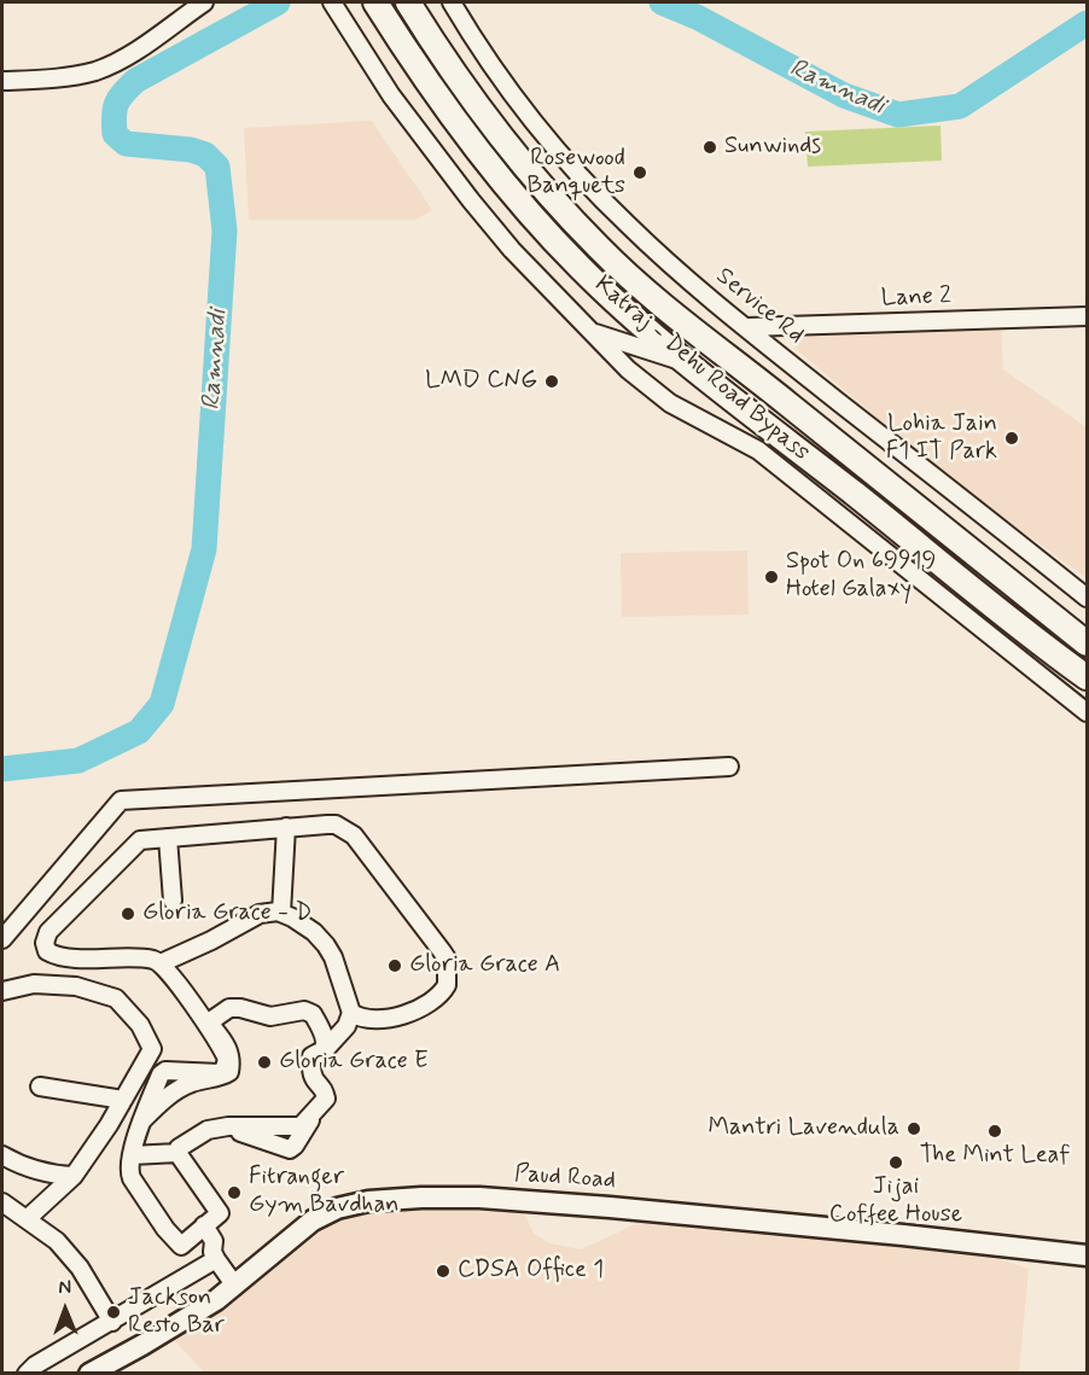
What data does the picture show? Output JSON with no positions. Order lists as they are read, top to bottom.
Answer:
{
  "streets": {
    "highway": ["Katraj - Dehu Road Bypass"],
    "main road": ["Paud Road"],
    "street": ["Lane 2", "Service Rd"]
  },
  "crossings": [
    ["Lane 2", "Service Rd"]
  ],
  "water": ["Ramnadi"],
  "places": [
    "Sunwinds",
    "Rosewood Banquets",
    "LMD CNG",
    "Lohia Jain F1 IT Park",
    "Spot On 69919 Hotel Galaxy",
    "Gloria Grace - D",
    "Gloria Grace A",
    "Gloria Grace E",
    "Mantri Lavendula",
    "The Mint Leaf",
    "Jijai Coffee House",
    "Fitranger Gym Bavdhan",
    "CDSA Office 1",
    "Jackson Resto Bar"
  ],
  "north": "top"
}
